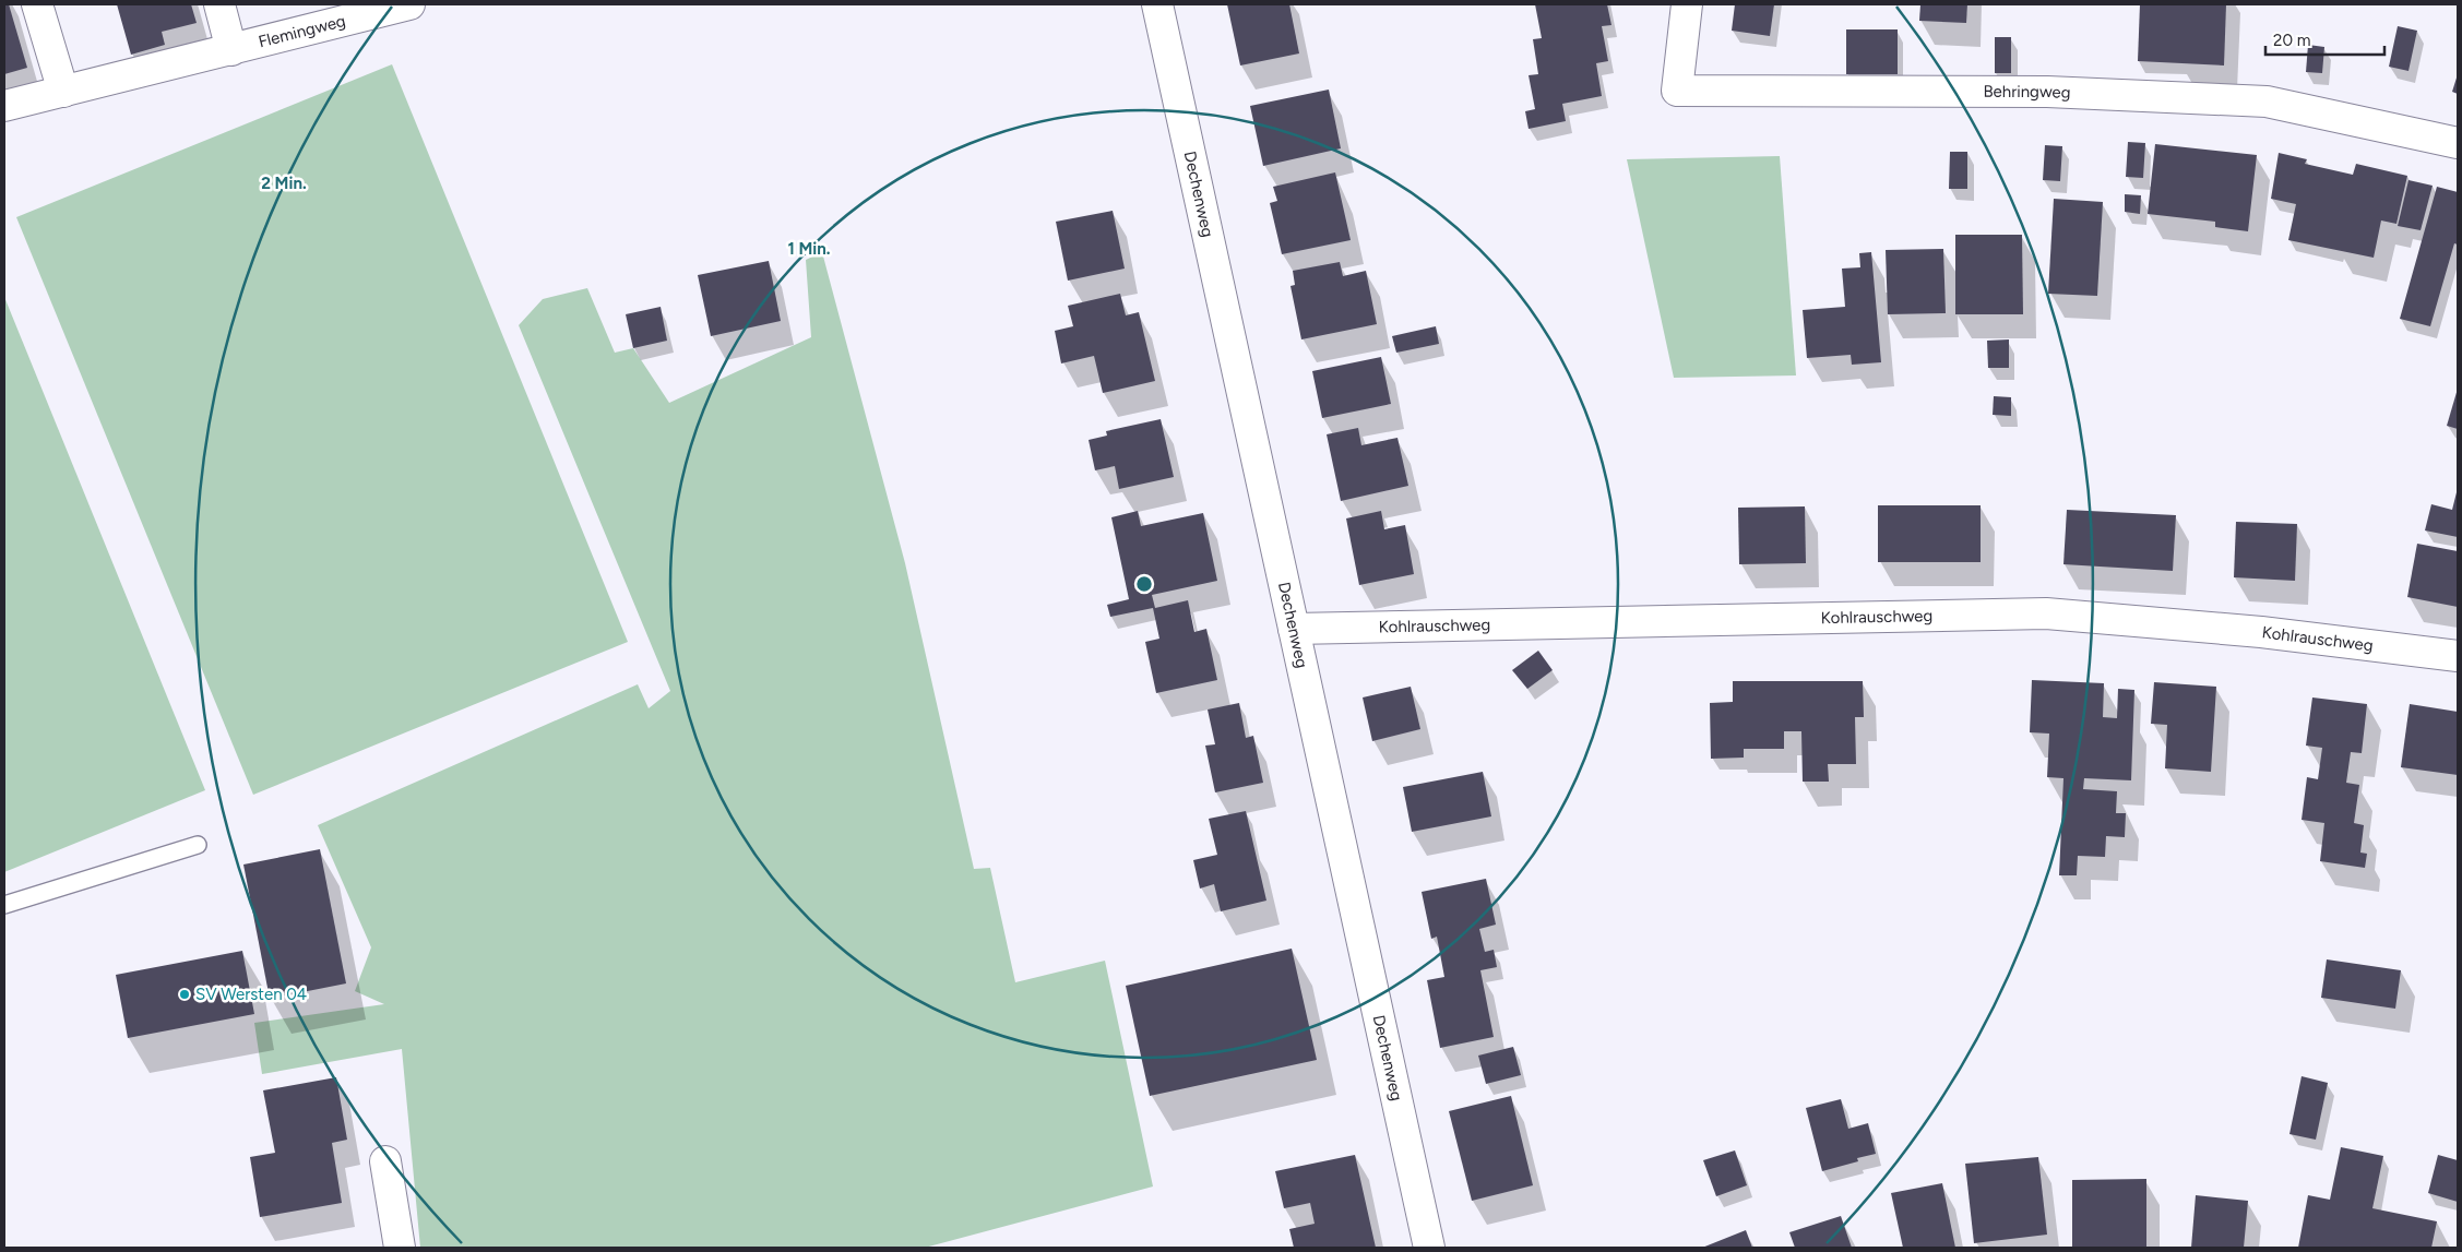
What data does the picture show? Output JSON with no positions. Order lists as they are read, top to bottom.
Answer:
{
  "streets": {
    "street": [
      "Flemingweg",
      "Behringweg",
      "Dechenweg",
      "Kohlrauschweg"
    ]
  },
  "crossings": [
    ["Dechenweg", "Kohlrauschweg"]
  ],
  "places": ["SV Wersten 04"],
  "scale_bar": "20 m",
  "rings": ["2 Min.", "1 Min."]
}
